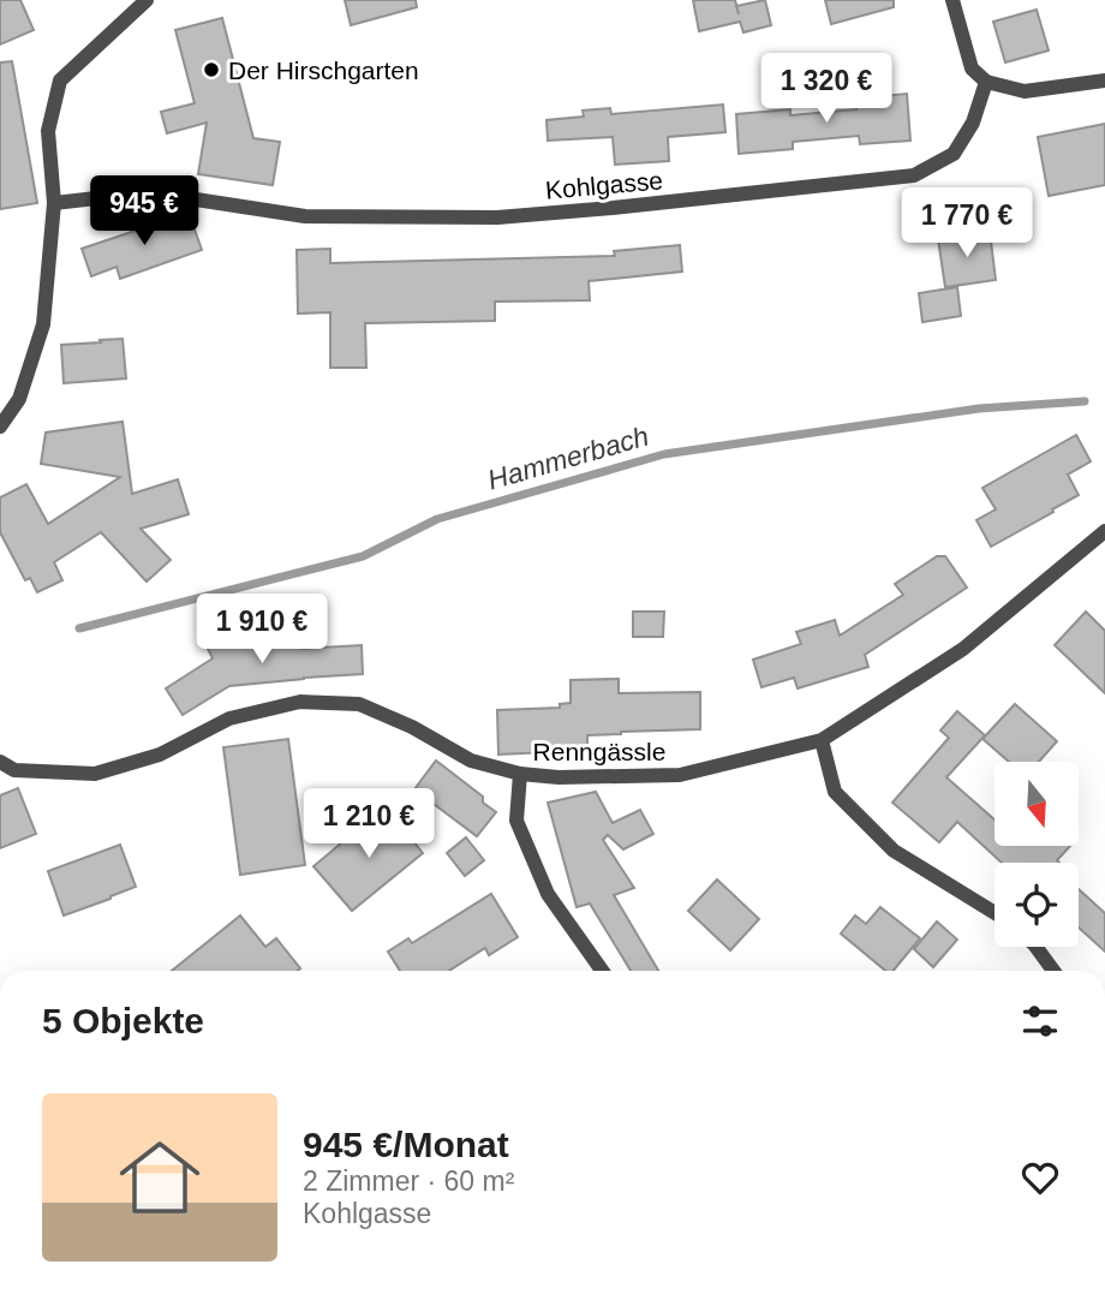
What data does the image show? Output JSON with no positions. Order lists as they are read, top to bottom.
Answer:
{
  "streets": {
    "street": ["Kohlgasse", "Renngässle"]
  },
  "water": ["Hammerbach"],
  "places": ["Der Hirschgarten"],
  "north": "bottom",
  "page": {
    "price": [
      "1 320 €",
      "945 €",
      "1 770 €",
      "1 910 €",
      "1 210 €"
    ],
    "heading": "5 Objekte",
    "list": [
      {
        "name": "945 €/Monat",
        "note": "2 Zimmer · 60 m² · Kohlgasse"
      }
    ]
  }
}
